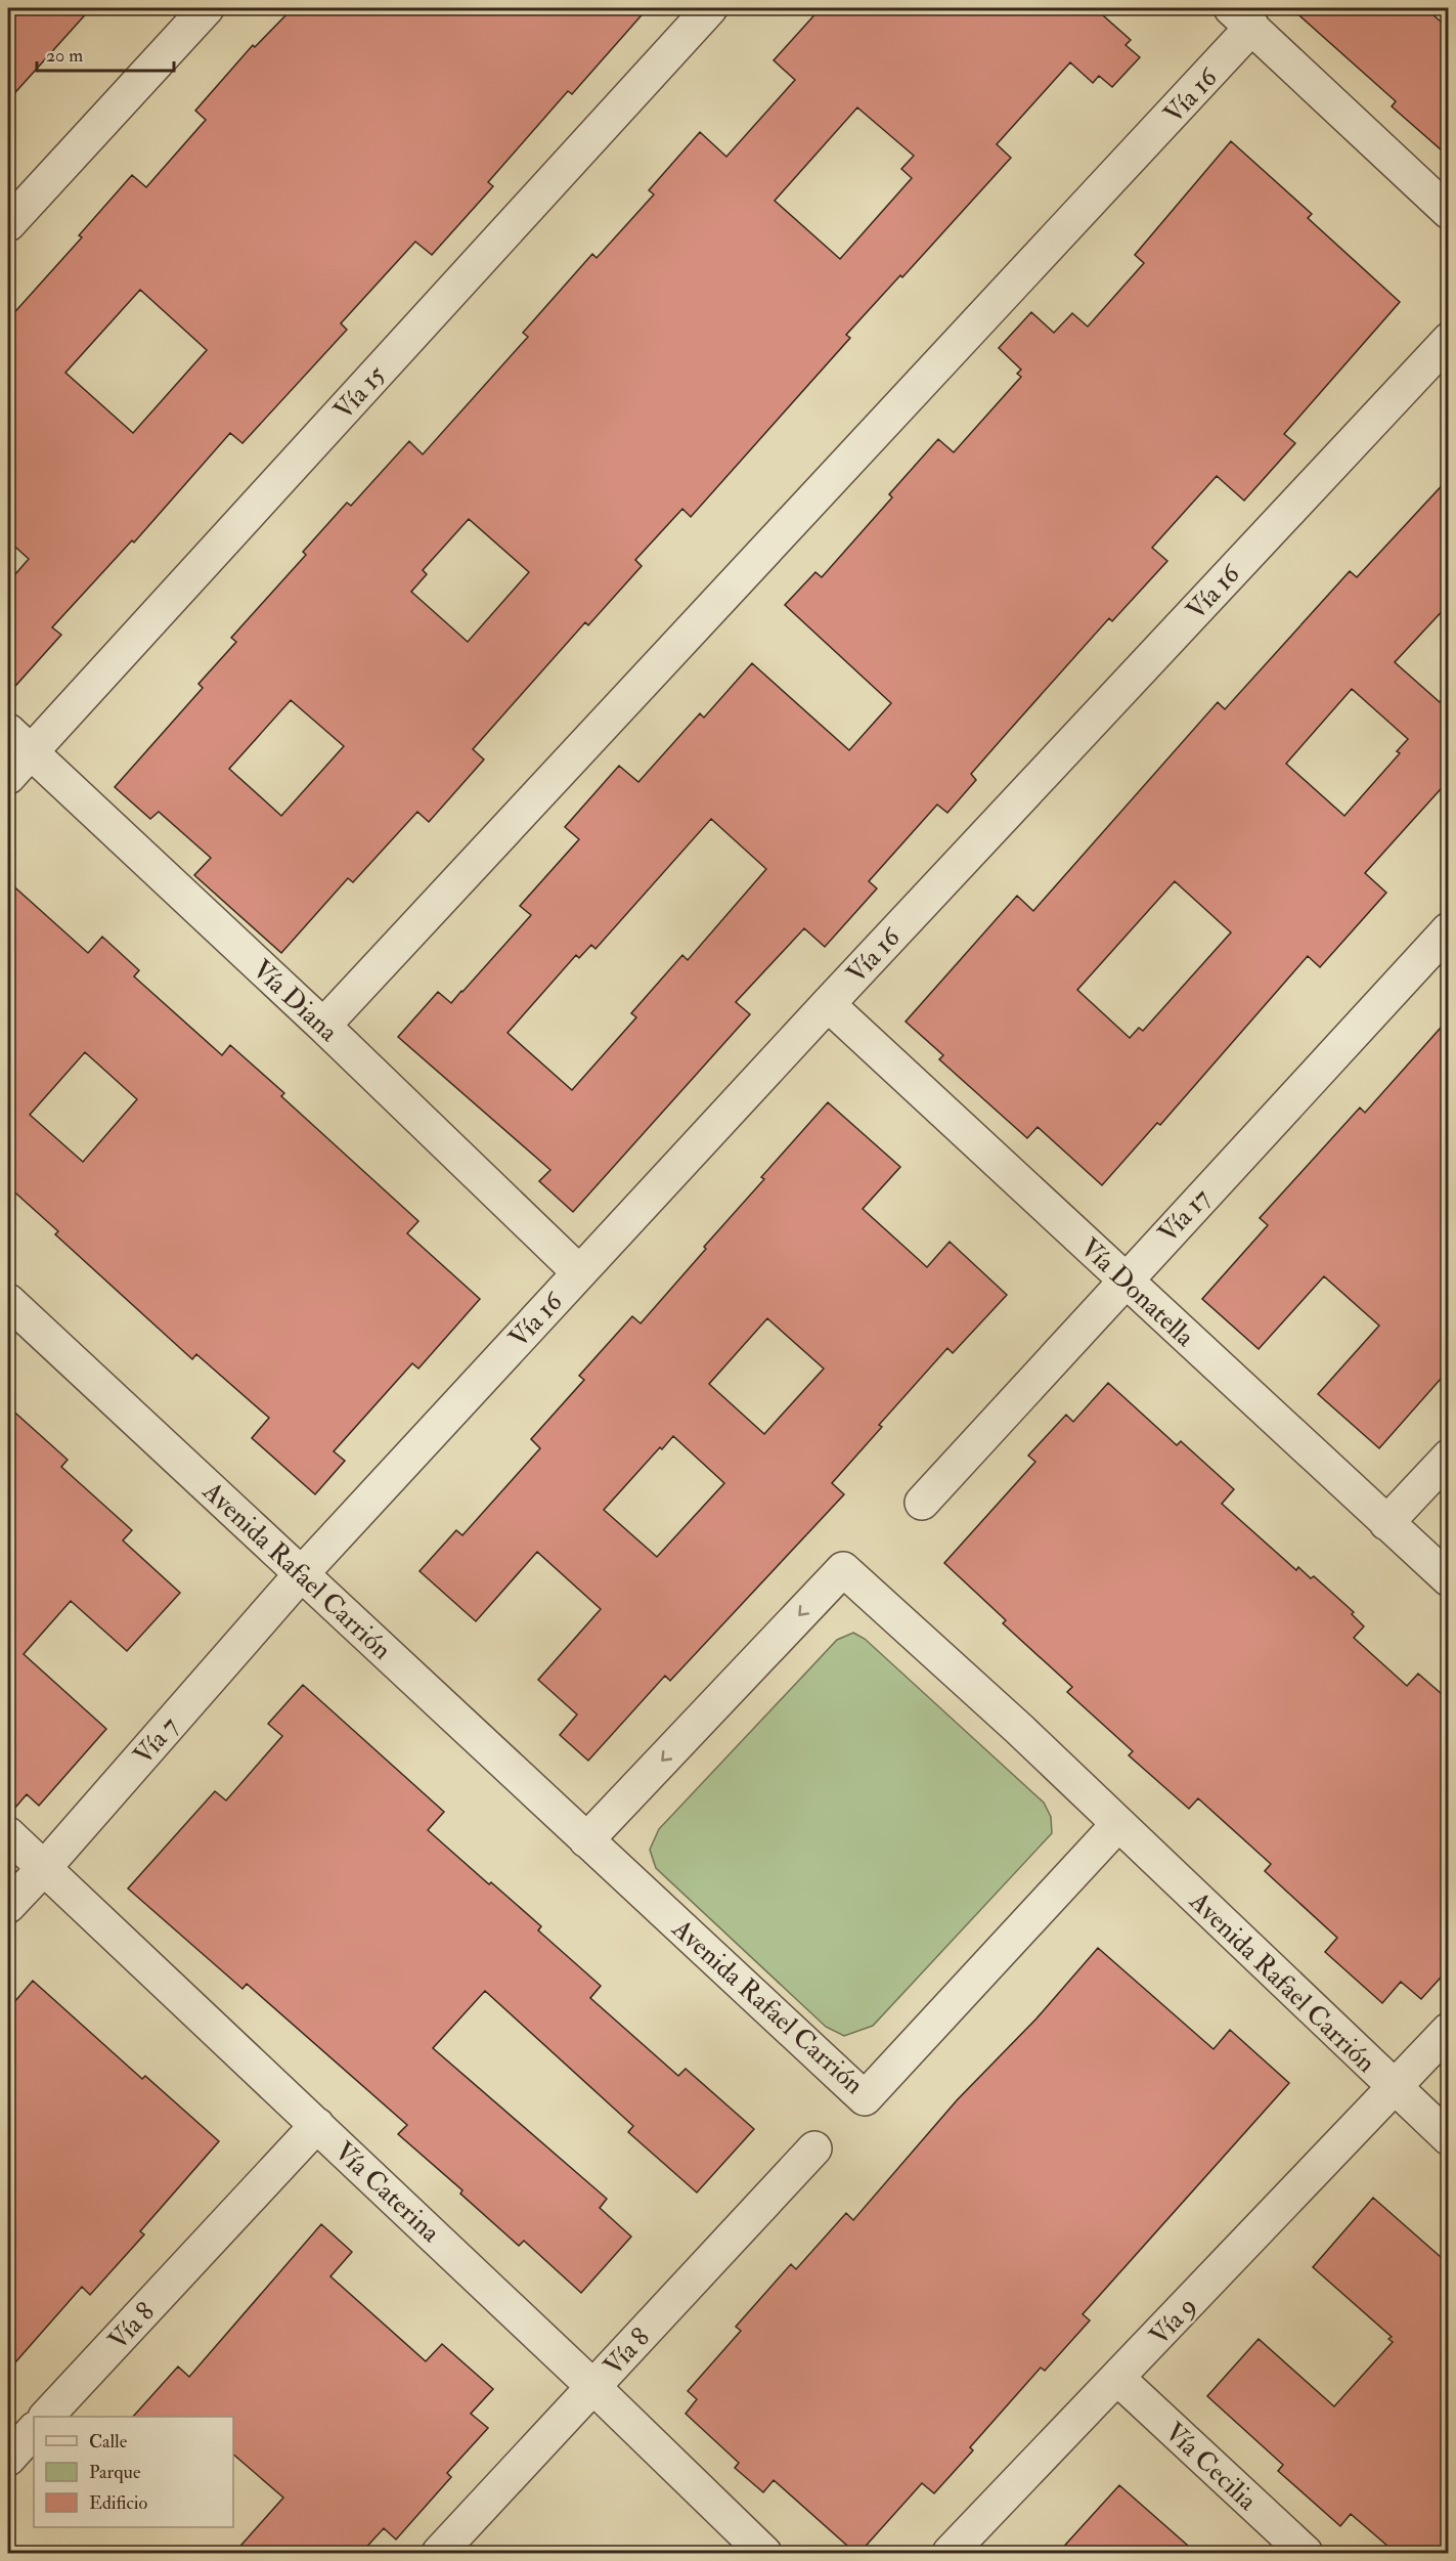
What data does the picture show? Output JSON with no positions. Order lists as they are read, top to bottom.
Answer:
{
  "streets": {
    "street": [
      "Vía 16",
      "Vía 15",
      "Vía Diana",
      "Vía 17",
      "Vía Donatella",
      "Avenida Rafael Carrión",
      "Vía 7",
      "Vía Caterina",
      "Vía 9",
      "Vía 8",
      "Vía Cecilia"
    ]
  },
  "crossings": [
    ["Vía 16", "Vía Diana"],
    ["Vía 16", "Vía Donatella"],
    ["Vía 16", "Avenida Rafael Carrión"],
    ["Vía 16", "Vía 7"],
    ["Vía 15", "Vía Diana"],
    ["Vía 17", "Vía Donatella"],
    ["Avenida Rafael Carrión", "Vía 7"],
    ["Avenida Rafael Carrión", "Vía 9"],
    ["Vía 7", "Vía Caterina"],
    ["Vía Caterina", "Vía 8"],
    ["Vía 9", "Vía Cecilia"]
  ],
  "legend": ["Calle", "Parque", "Edificio"],
  "scale_bar": "20 m"
}
